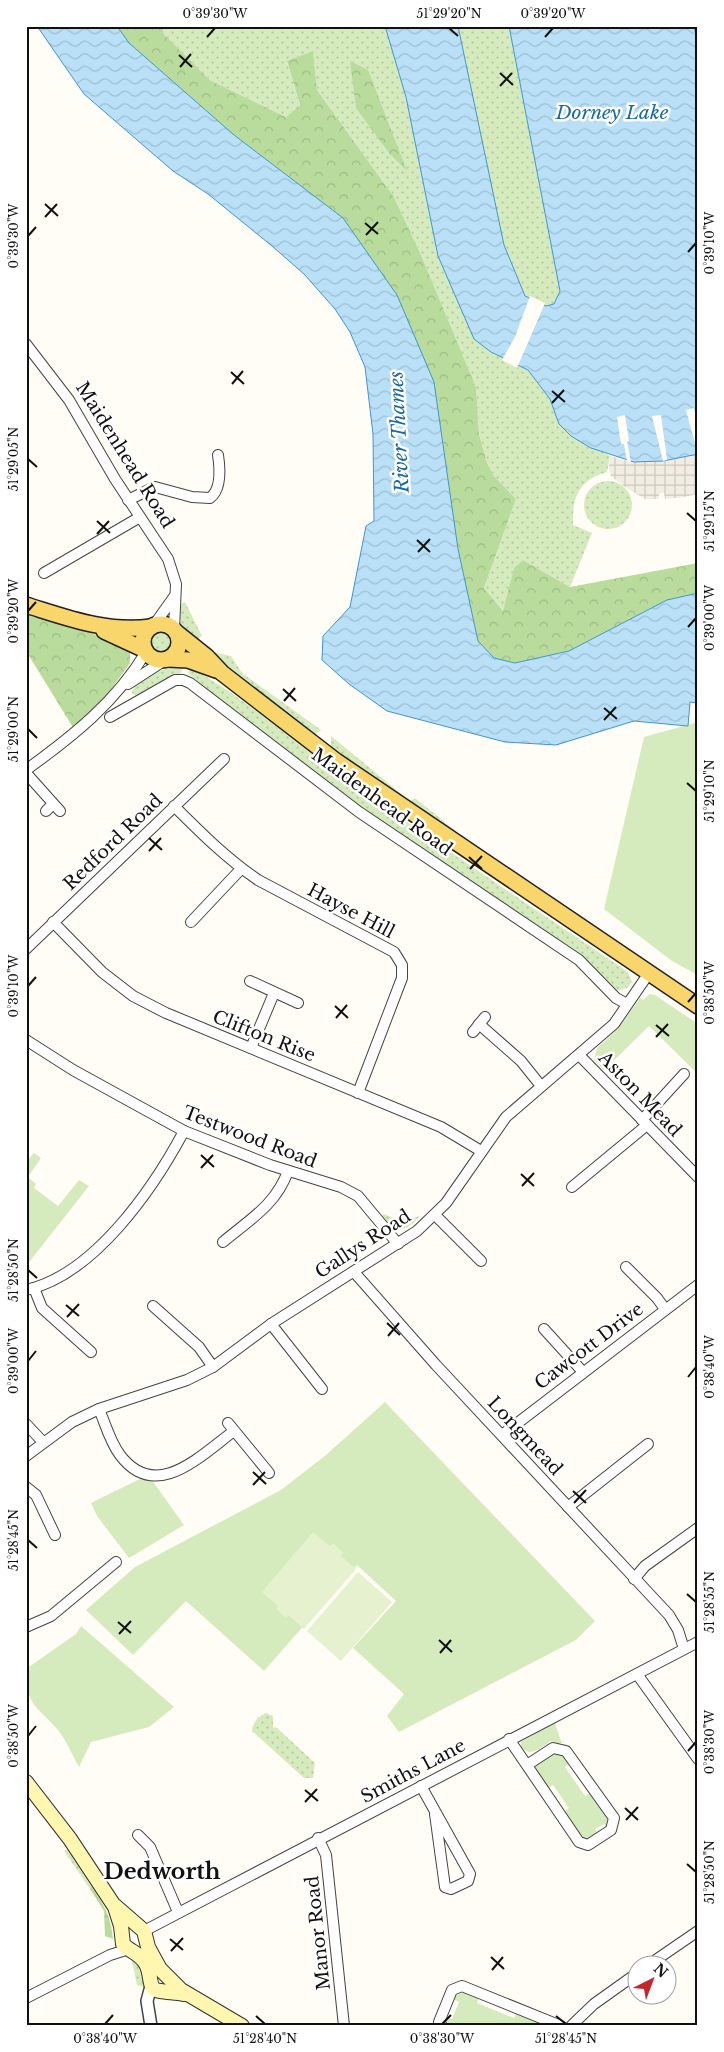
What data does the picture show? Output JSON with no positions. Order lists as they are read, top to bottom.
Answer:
{
  "streets": {
    "main road": ["Maidenhead Road"],
    "street": [
      "Redford Road",
      "Hayse Hill",
      "Clifton Rise",
      "Aston Mead",
      "Testwood Road",
      "Gallys Road",
      "Cawcott Drive",
      "Longmead",
      "Smiths Lane",
      "Manor Road"
    ]
  },
  "crossings": [
    ["Maidenhead Road", "Gallys Road"],
    ["Redford Road", "Hayse Hill"],
    ["Redford Road", "Clifton Rise"],
    ["Hayse Hill", "Clifton Rise"],
    ["Clifton Rise", "Gallys Road"],
    ["Aston Mead", "Gallys Road"],
    ["Testwood Road", "Gallys Road"],
    ["Gallys Road", "Longmead"],
    ["Cawcott Drive", "Longmead"],
    ["Longmead", "Smiths Lane"],
    ["Smiths Lane", "Manor Road"]
  ],
  "districts": ["Dedworth"],
  "water": ["Dorney Lake", "River Thames"],
  "north": "top right",
  "coordinates": [
    "0°39'30\"W",
    "51°29'20\"N",
    "0°39'20\"W",
    "0°39'10\"W",
    "51°29'05\"N",
    "51°29'15\"N",
    "0°39'00\"W",
    "51°29'00\"N",
    "51°29'10\"N",
    "0°38'50\"W",
    "51°28'50\"N",
    "0°38'40\"W",
    "51°28'45\"N",
    "51°28'55\"N",
    "0°38'30\"W",
    "51°28'40\"N"
  ]
}
